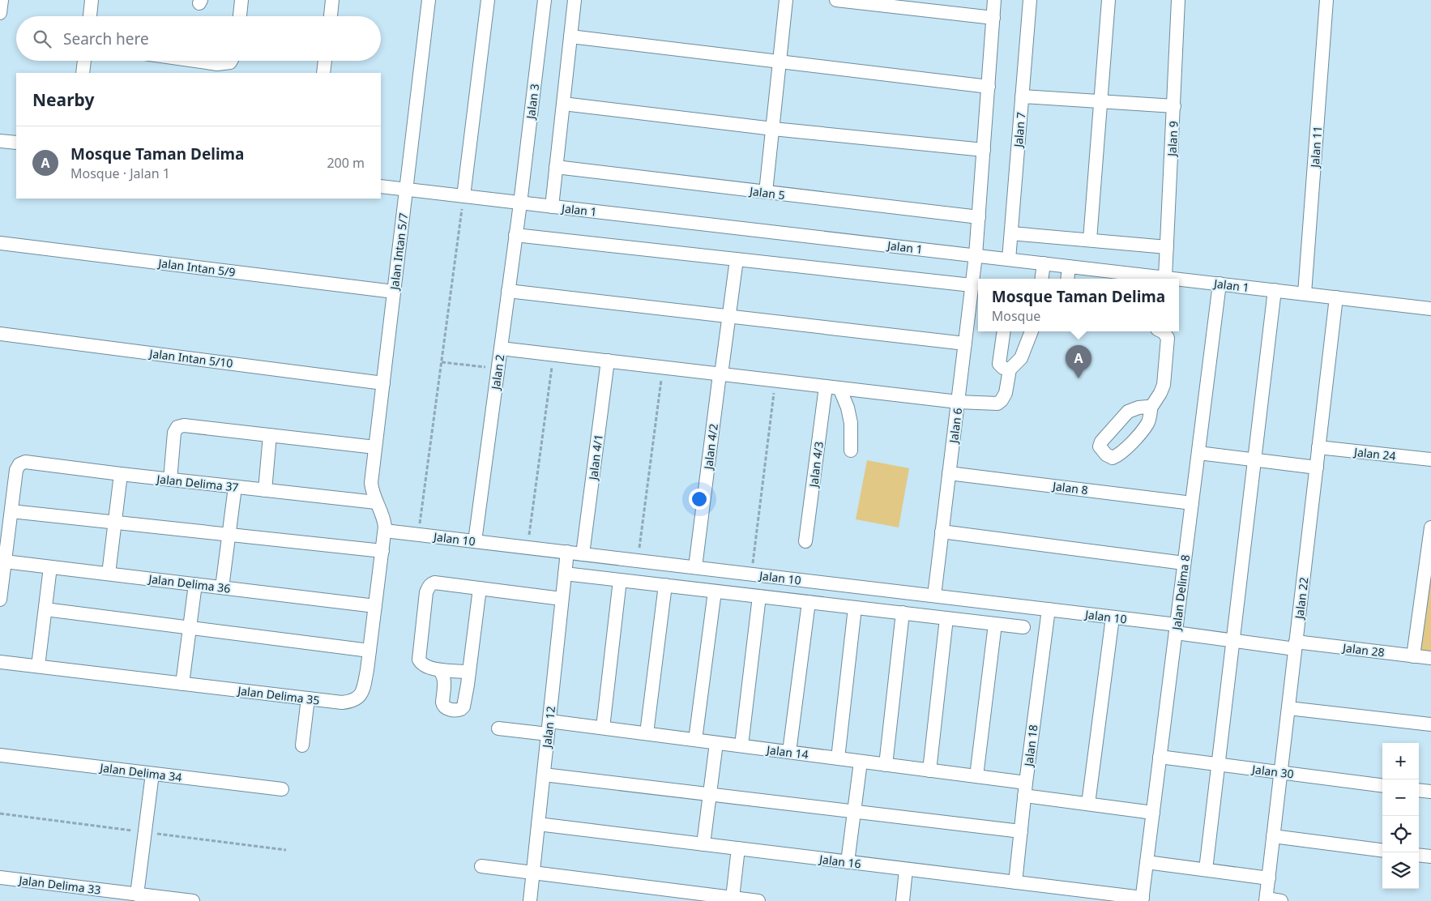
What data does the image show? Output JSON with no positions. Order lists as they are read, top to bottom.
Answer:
{
  "streets": {
    "street": [
      "Jalan 3",
      "Jalan 7",
      "Jalan 9",
      "Jalan 11",
      "Jalan 5",
      "Jalan 1",
      "Jalan Intan 5/7",
      "Jalan Intan 5/9",
      "Jalan Intan 5/10",
      "Jalan 2",
      "Jalan 6",
      "Jalan 4/2",
      "Jalan 24",
      "Jalan 4/1",
      "Jalan 4/3",
      "Jalan Delima 37",
      "Jalan 8",
      "Jalan 10",
      "Jalan Delima 36",
      "Jalan Delima 8",
      "Jalan 22",
      "Jalan 28",
      "Jalan Delima 35",
      "Jalan 12",
      "Jalan 18",
      "Jalan 14",
      "Jalan 30",
      "Jalan Delima 34",
      "Jalan 16",
      "Jalan Delima 33"
    ]
  },
  "crossings": [
    ["Jalan 3", "Jalan 1"],
    ["Jalan 3", "Jalan 2"],
    ["Jalan 7", "Jalan 1"],
    ["Jalan 9", "Jalan 1"],
    ["Jalan 11", "Jalan 1"],
    ["Jalan 5", "Jalan 6"],
    ["Jalan 1", "Jalan Intan 5/7"],
    ["Jalan 1", "Jalan 2"],
    ["Jalan 1", "Jalan 6"],
    ["Jalan 1", "Jalan Delima 8"],
    ["Jalan 1", "Jalan 22"],
    ["Jalan Intan 5/7", "Jalan Intan 5/9"],
    ["Jalan Intan 5/7", "Jalan Intan 5/10"],
    ["Jalan Intan 5/7", "Jalan Delima 37"],
    ["Jalan Intan 5/7", "Jalan Delima 35"],
    ["Jalan 2", "Jalan 10"],
    ["Jalan 6", "Jalan 8"],
    ["Jalan 6", "Jalan 10"],
    ["Jalan 4/2", "Jalan 10"],
    ["Jalan 24", "Jalan 22"],
    ["Jalan 4/1", "Jalan 10"],
    ["Jalan Delima 37", "Jalan Delima 35"],
    ["Jalan 8", "Jalan Delima 8"],
    ["Jalan 10", "Jalan Delima 8"],
    ["Jalan 10", "Jalan 28"],
    ["Jalan 10", "Jalan Delima 35"],
    ["Jalan 10", "Jalan 12"],
    ["Jalan 10", "Jalan 18"],
    ["Jalan Delima 36", "Jalan Delima 35"],
    ["Jalan Delima 8", "Jalan 14"],
    ["Jalan Delima 8", "Jalan 30"],
    ["Jalan Delima 8", "Jalan 16"],
    ["Jalan 22", "Jalan 28"],
    ["Jalan 22", "Jalan 30"],
    ["Jalan 12", "Jalan 14"],
    ["Jalan 12", "Jalan 16"],
    ["Jalan 18", "Jalan 14"],
    ["Jalan 18", "Jalan 16"]
  ],
  "page": {
    "search": "Search here",
    "heading": "Nearby",
    "list": [
      {
        "mark": "A",
        "name": "Mosque Taman Delima",
        "note": "Mosque · Jalan 1",
        "value": "200 m"
      }
    ],
    "popup": ["Mosque Taman Delima", "Mosque"],
    "pins": "A",
    "map_buttons": ["+", "−"]
  }
}
